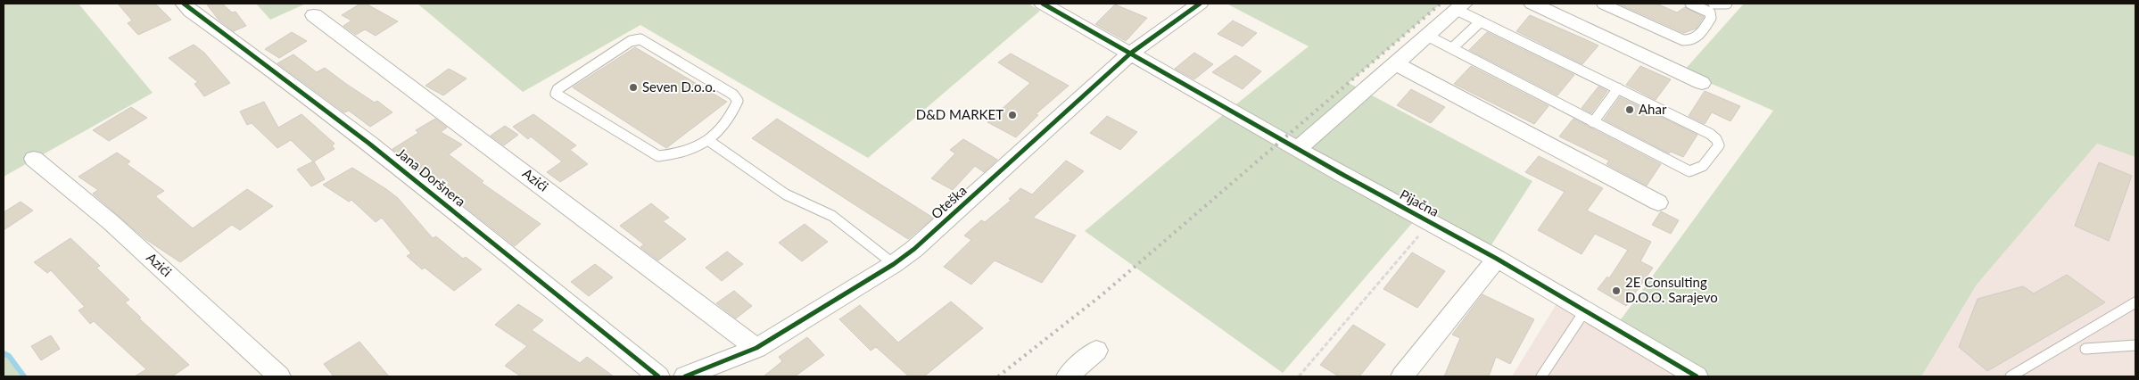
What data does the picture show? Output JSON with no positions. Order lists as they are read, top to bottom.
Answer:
{
  "streets": {
    "street": [
      "Jana Doršnera",
      "Azići",
      "Oteška",
      "Pijačna"
    ]
  },
  "crossings": [
    ["Azići", "Oteška"],
    ["Oteška", "Pijačna"]
  ],
  "places": [
    "Seven D.o.o.",
    "Ahar",
    "D&D MARKET",
    "2E Consulting D.O.O. Sarajevo"
  ]
}
